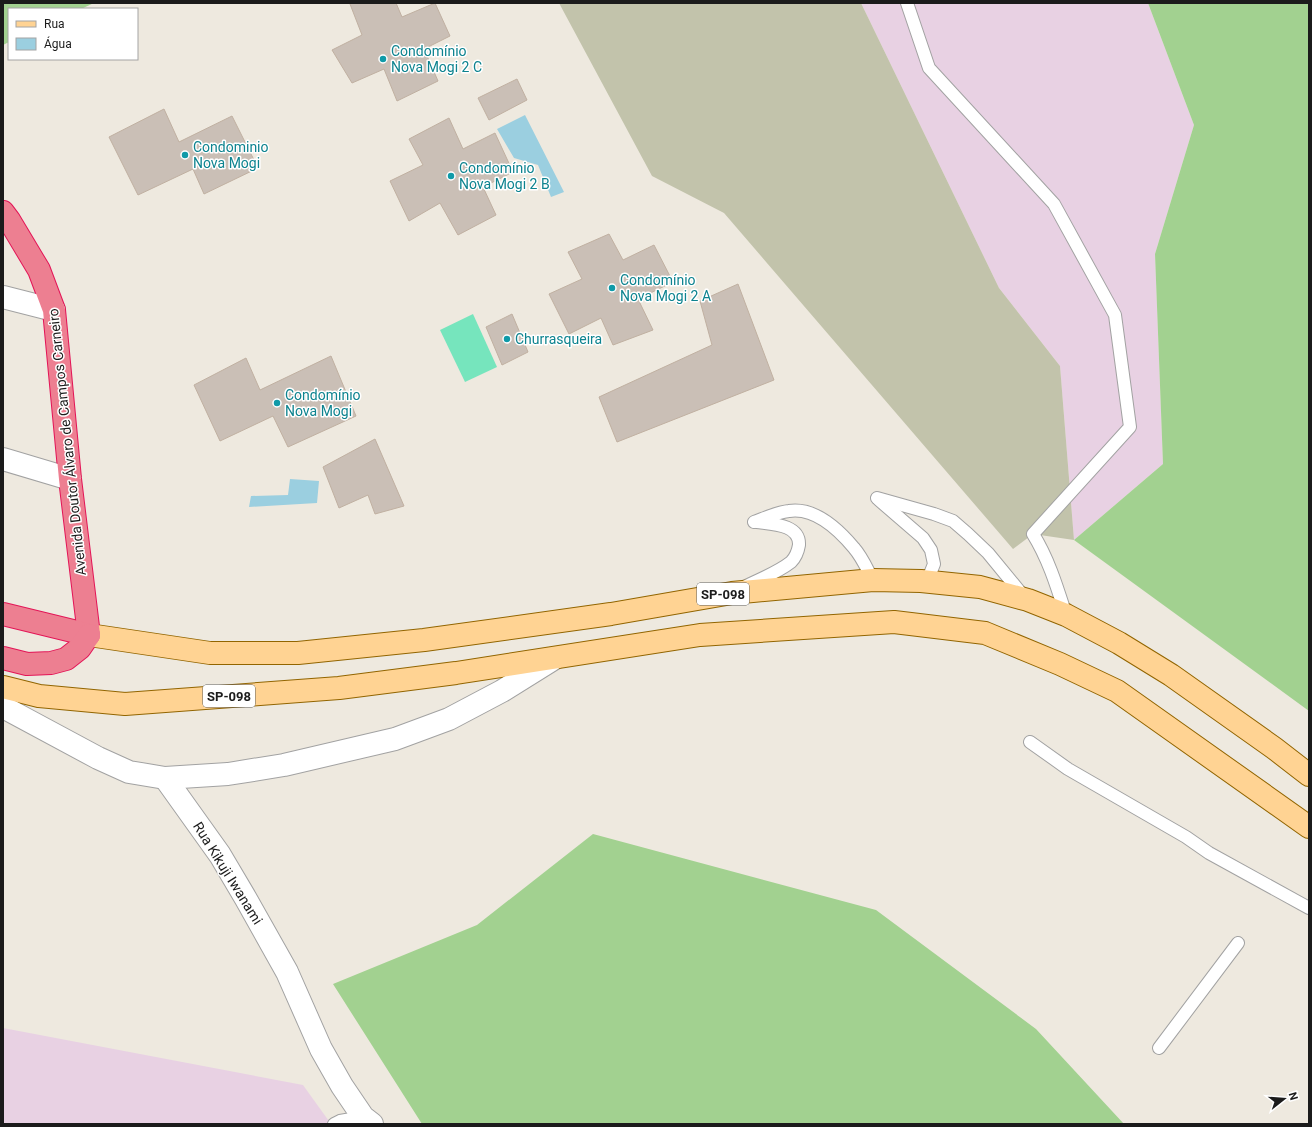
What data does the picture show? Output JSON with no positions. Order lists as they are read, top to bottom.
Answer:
{
  "streets": {
    "highway": ["Avenida Doutor Álvaro de Campos Carneiro", "SP-098"],
    "street": ["Rua Kikuji Iwanami"]
  },
  "crossings": [
    ["Avenida Doutor Álvaro de Campos Carneiro", "SP-098"]
  ],
  "places": [
    "Condomínio Nova Mogi 2 C",
    "Condominio Nova Mogi",
    "Condomínio Nova Mogi 2 B",
    "Condomínio Nova Mogi 2 A",
    "Churrasqueira",
    "Condomínio Nova Mogi"
  ],
  "legend": ["Rua", "Água"],
  "north": "right"
}
